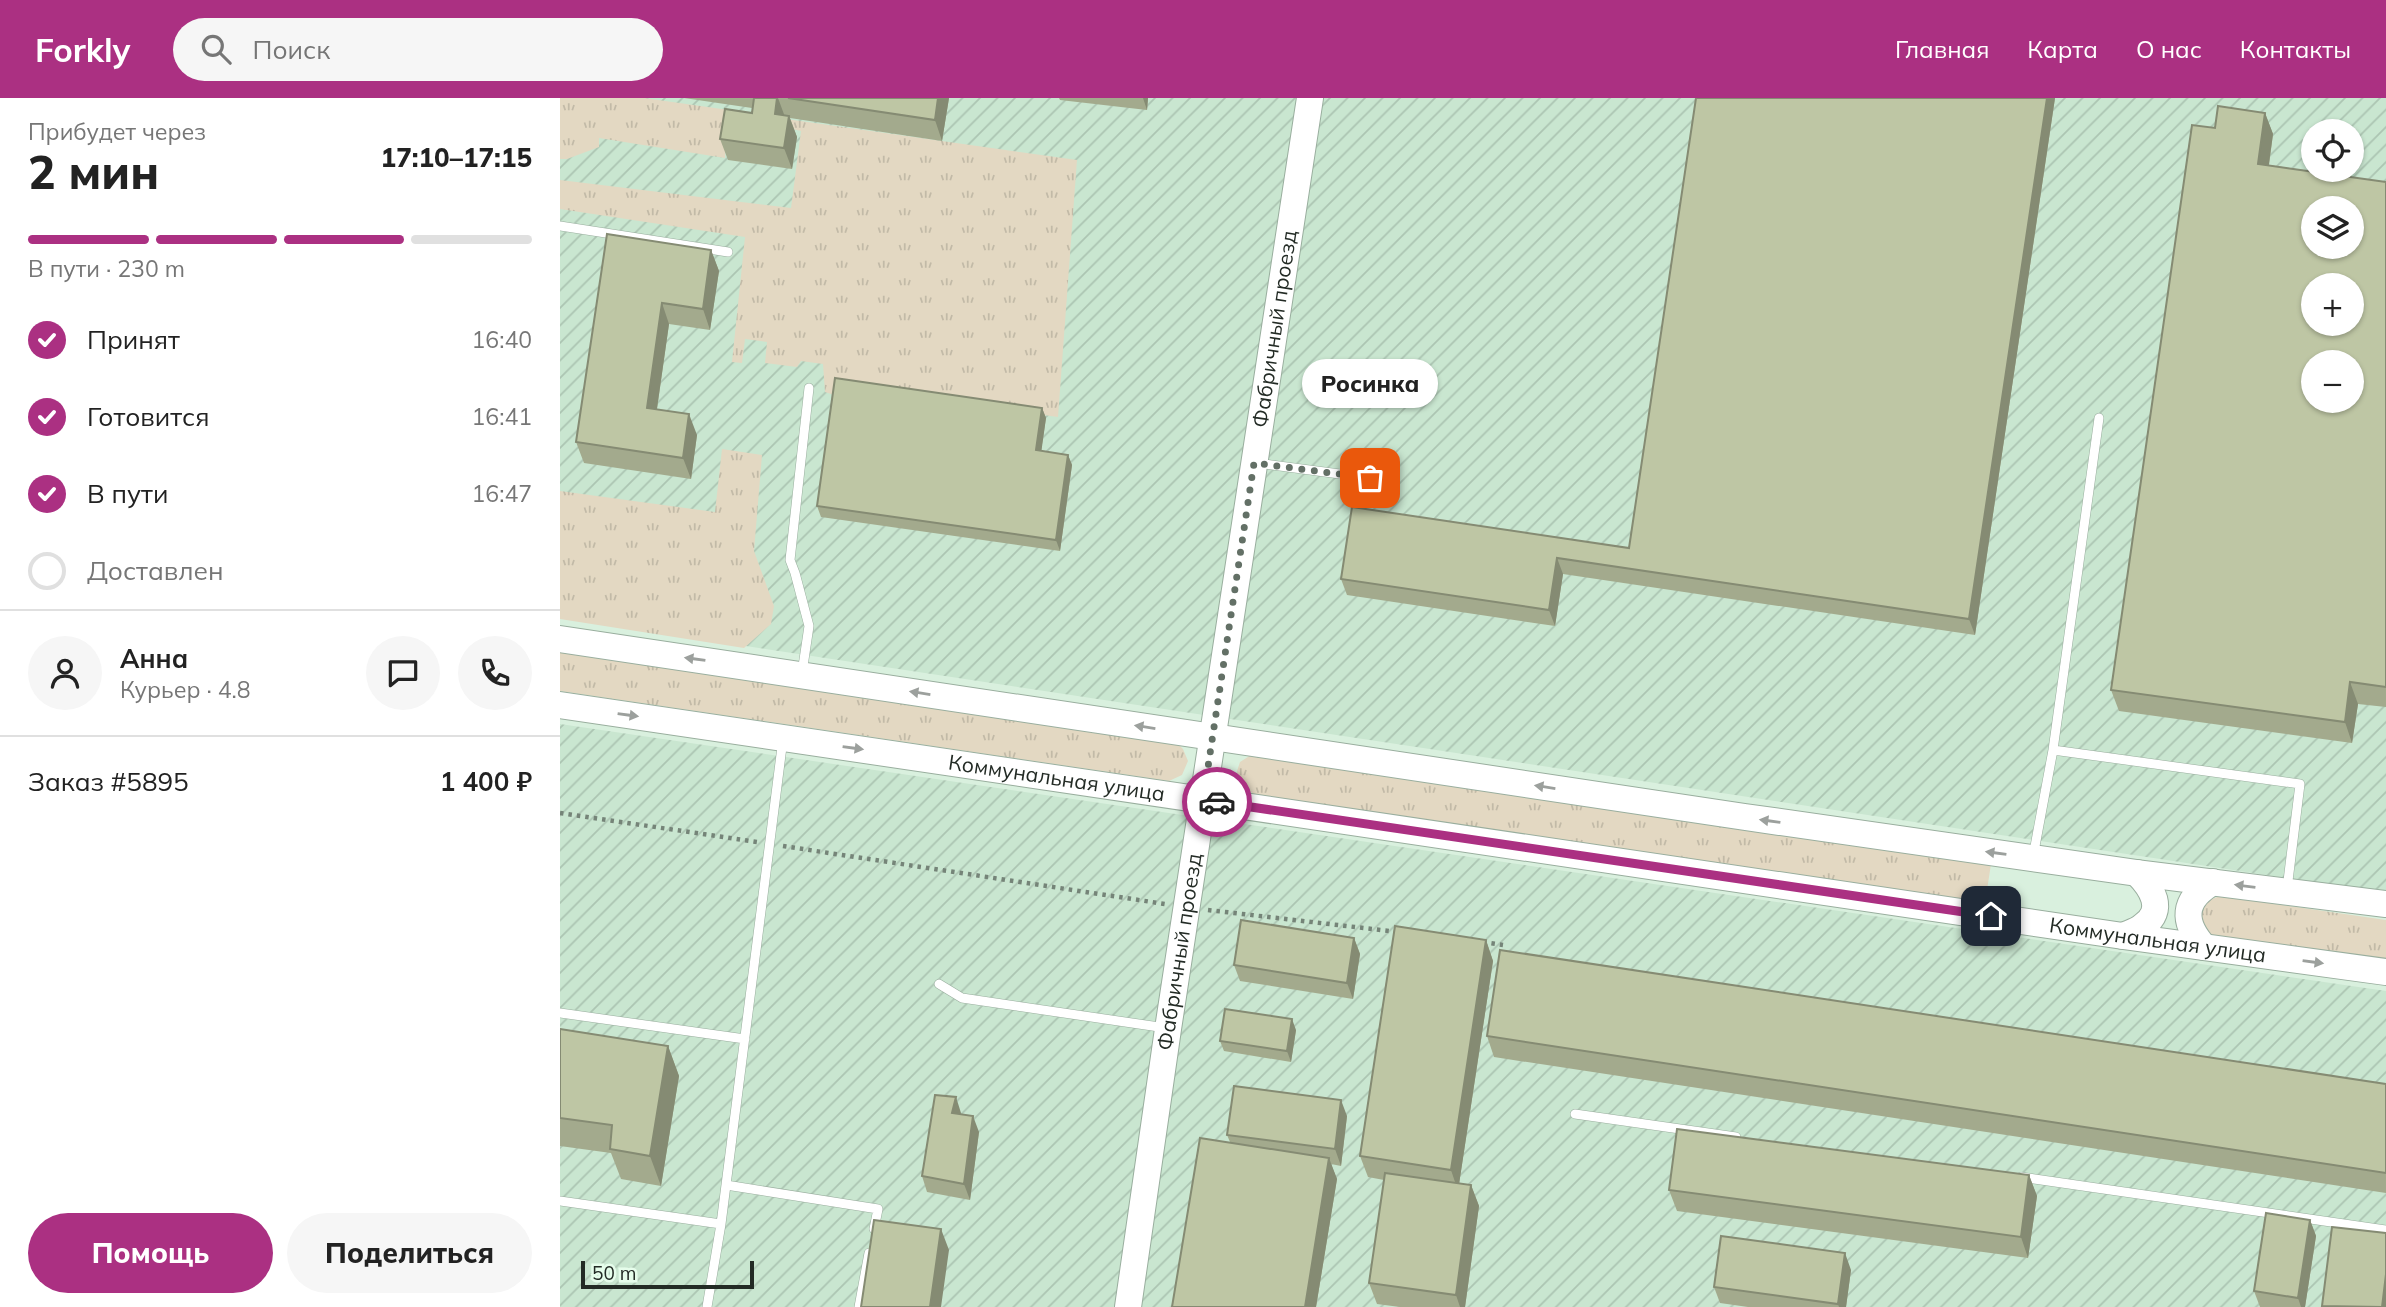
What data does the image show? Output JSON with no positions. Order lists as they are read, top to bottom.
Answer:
{
  "streets": {
    "main road": ["Фабричный проезд", "Коммунальная улица"]
  },
  "crossings": [
    ["Фабричный проезд", "Коммунальная улица"]
  ],
  "places": ["Росинка"],
  "scale_bar": "50 m",
  "page": {
    "header": "Forkly",
    "search": "Поиск",
    "nav": [
      "Главная",
      "Карта",
      "О нас",
      "Контакты"
    ],
    "heading": ["2 мин", "Прибудет через", "17:10–17:15"],
    "panel": [
      "Анна",
      "Курьер · 4.8",
      "Заказ #5895",
      "1 400 ₽"
    ],
    "map_buttons": ["+", "−"],
    "bar": "В пути · 230 m",
    "list": [
      ["Принят", "16:40"],
      ["Готовится", "16:41"],
      ["В пути", "16:47"],
      "Доставлен"
    ],
    "bubble": "Росинка",
    "buttons": ["Помощь", "Поделиться"],
    "scale": "50 m"
  }
}
